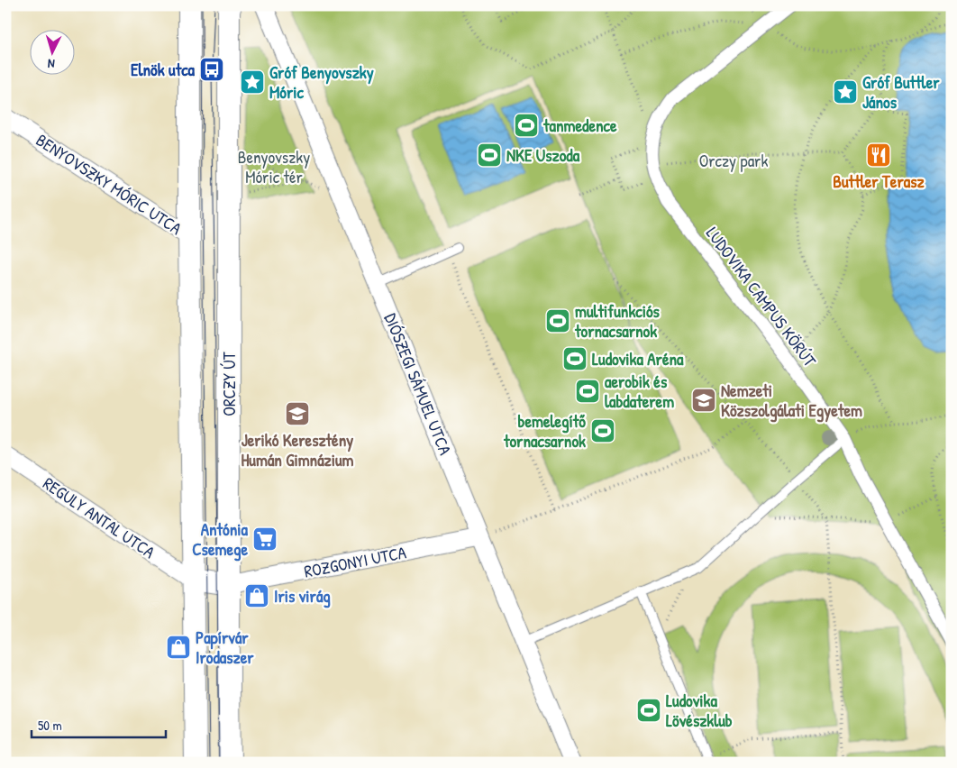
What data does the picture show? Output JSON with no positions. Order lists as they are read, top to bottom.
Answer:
{
  "streets": {
    "street": [
      "BENYOVSZKY MÓRIC UTCA",
      "LUDOVIKA CAMPUS KÖRÚT",
      "ORCZY ÚT",
      "DIÓSZEGI SÁMUEL UTCA",
      "REGULY ANTAL UTCA",
      "ROZGONYI UTCA"
    ]
  },
  "crossings": [
    ["ORCZY ÚT", "ROZGONYI UTCA"],
    ["DIÓSZEGI SÁMUEL UTCA", "ROZGONYI UTCA"]
  ],
  "parks": ["Benyovszky Móric tér", "Orczy park"],
  "places": {
    "bus stop": ["Elnök utca"],
    "place": ["Gróf Benyovszky Móric", "Gróf Buttler János"],
    "sports": [
      "tanmedence",
      "NKE Uszoda",
      "multifunkciós tornacsarnok",
      "Ludovika Aréna",
      "aerobik és labdaterem",
      "bemelegítő tornacsarnok",
      "Ludovika Lövészklub"
    ],
    "restaurant": ["Buttler Terasz"],
    "school or university": ["Nemzeti Közszolgálati Egyetem", "Jerikó Keresztény Humán Gimnázium"],
    "supermarket": ["Antónia Csemege"],
    "shop": ["Iris virág", "Papírvár Irodaszer"]
  },
  "scale_bar": "50 m",
  "north": "bottom"
}
